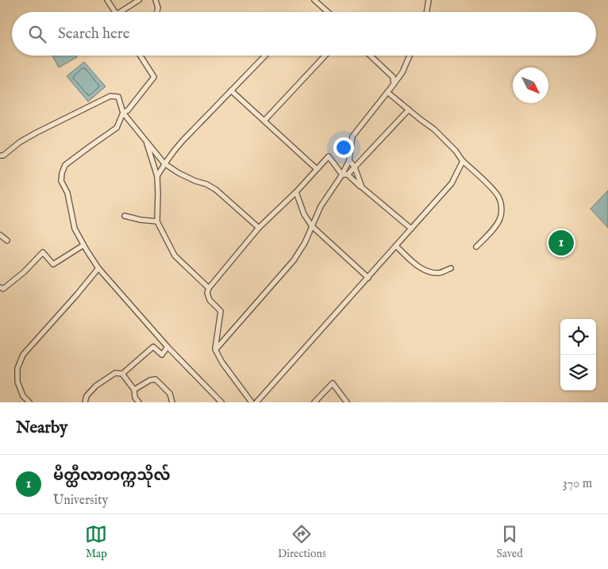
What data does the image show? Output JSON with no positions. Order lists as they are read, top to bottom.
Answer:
{
  "north": "bottom right",
  "page": {
    "search": "Search here",
    "pins": "1",
    "heading": "Nearby",
    "list": [
      {
        "mark": "1",
        "name": "မိတ္ထီလာတက္ကသိုလ်",
        "note": "University",
        "value": "370 m"
      }
    ],
    "nav": ["Map", "Directions", "Saved"]
  }
}
